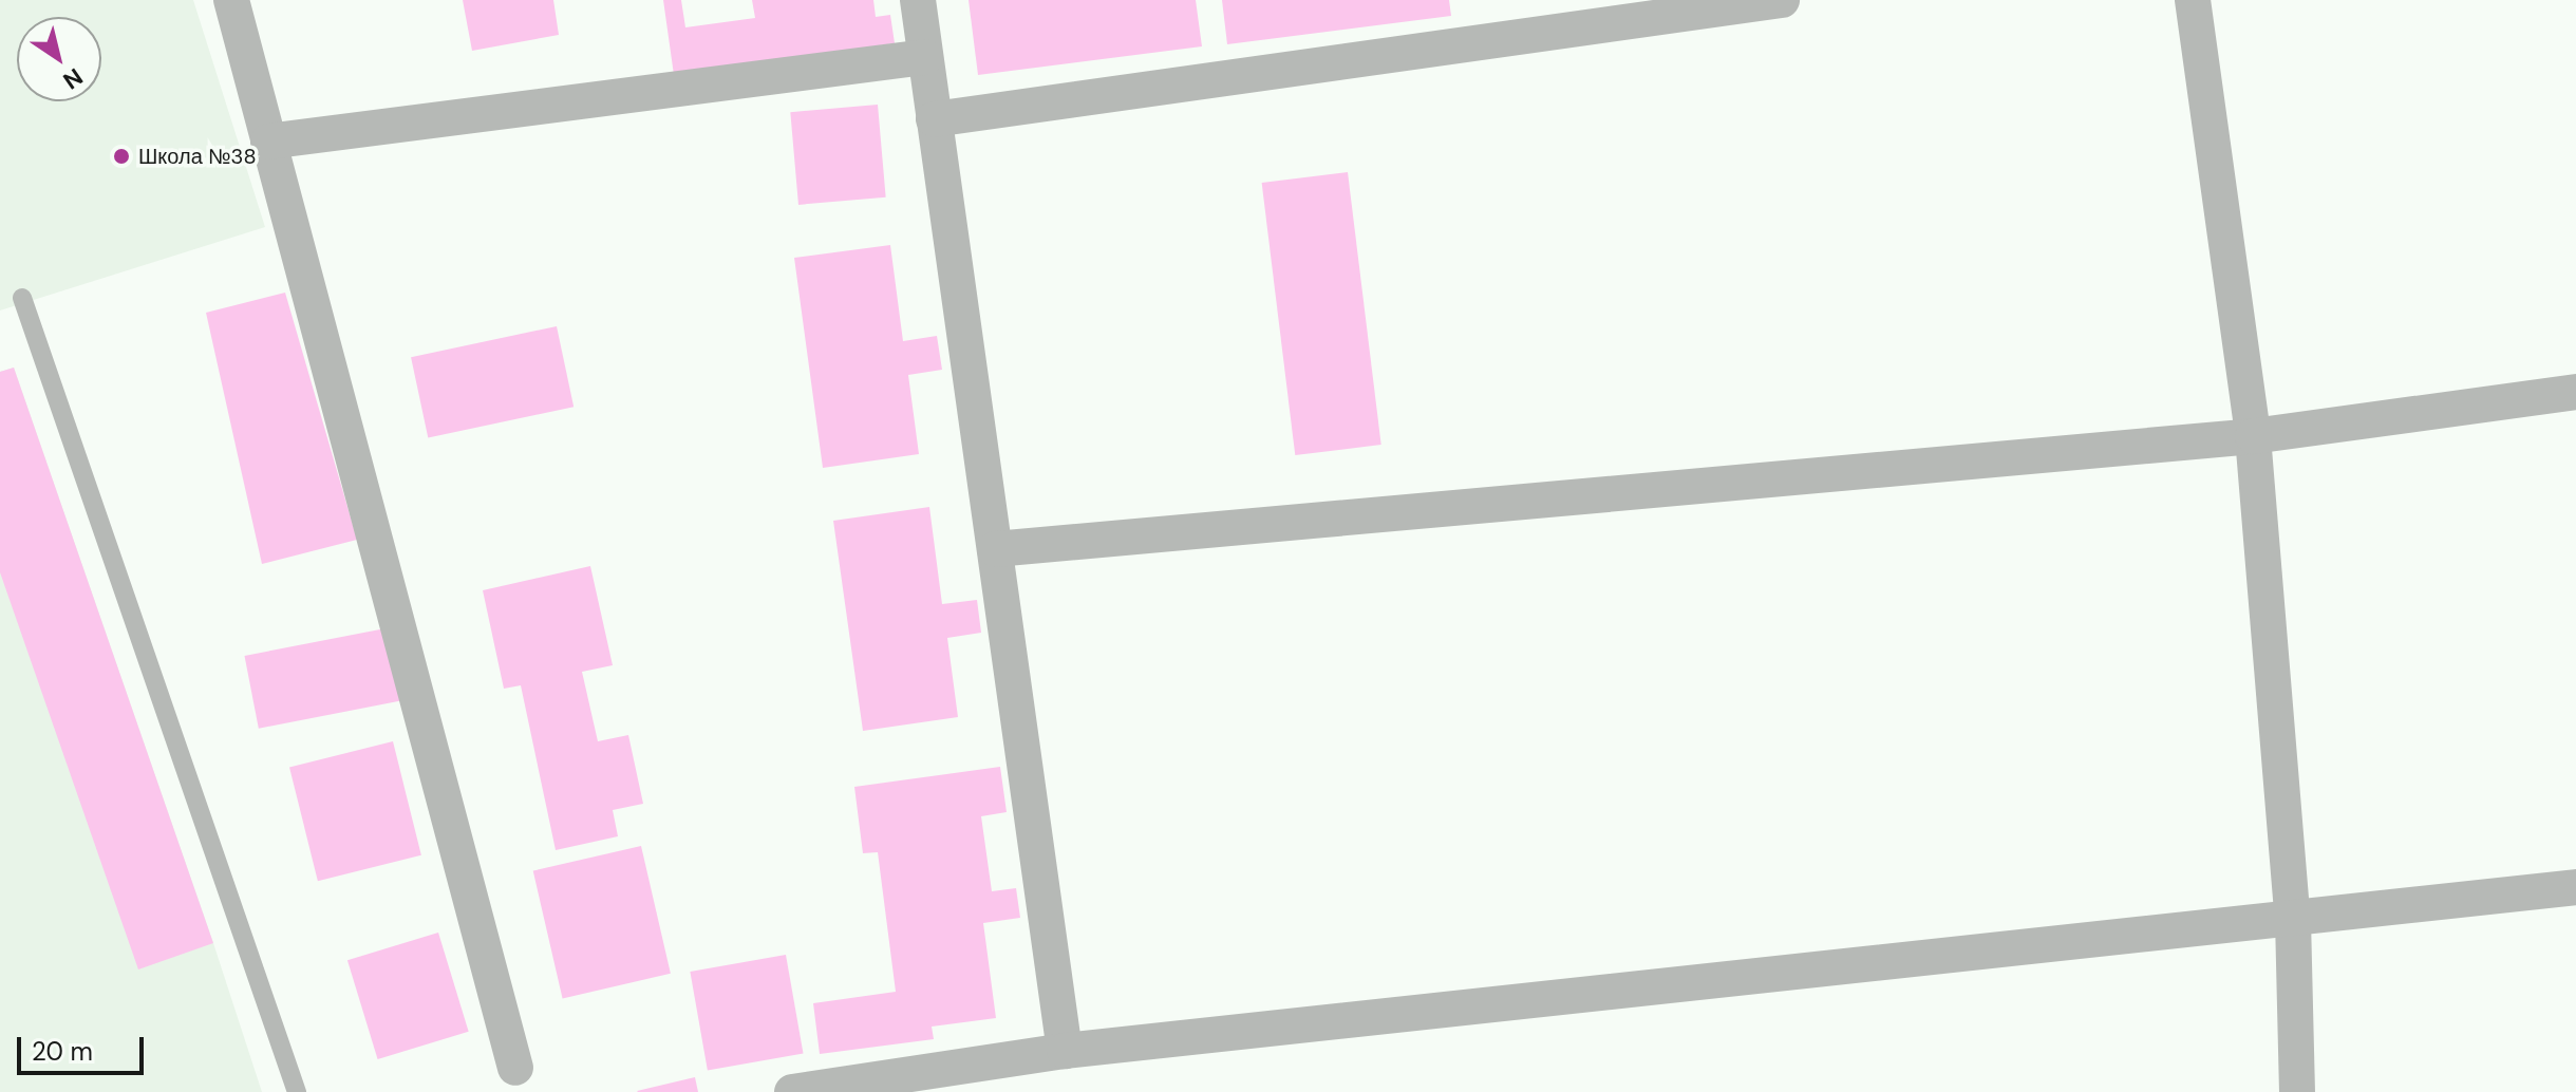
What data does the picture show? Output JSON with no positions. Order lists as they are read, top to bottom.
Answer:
{
  "places": ["Школа №38"],
  "scale_bar": "20 m",
  "north": "bottom right"
}
